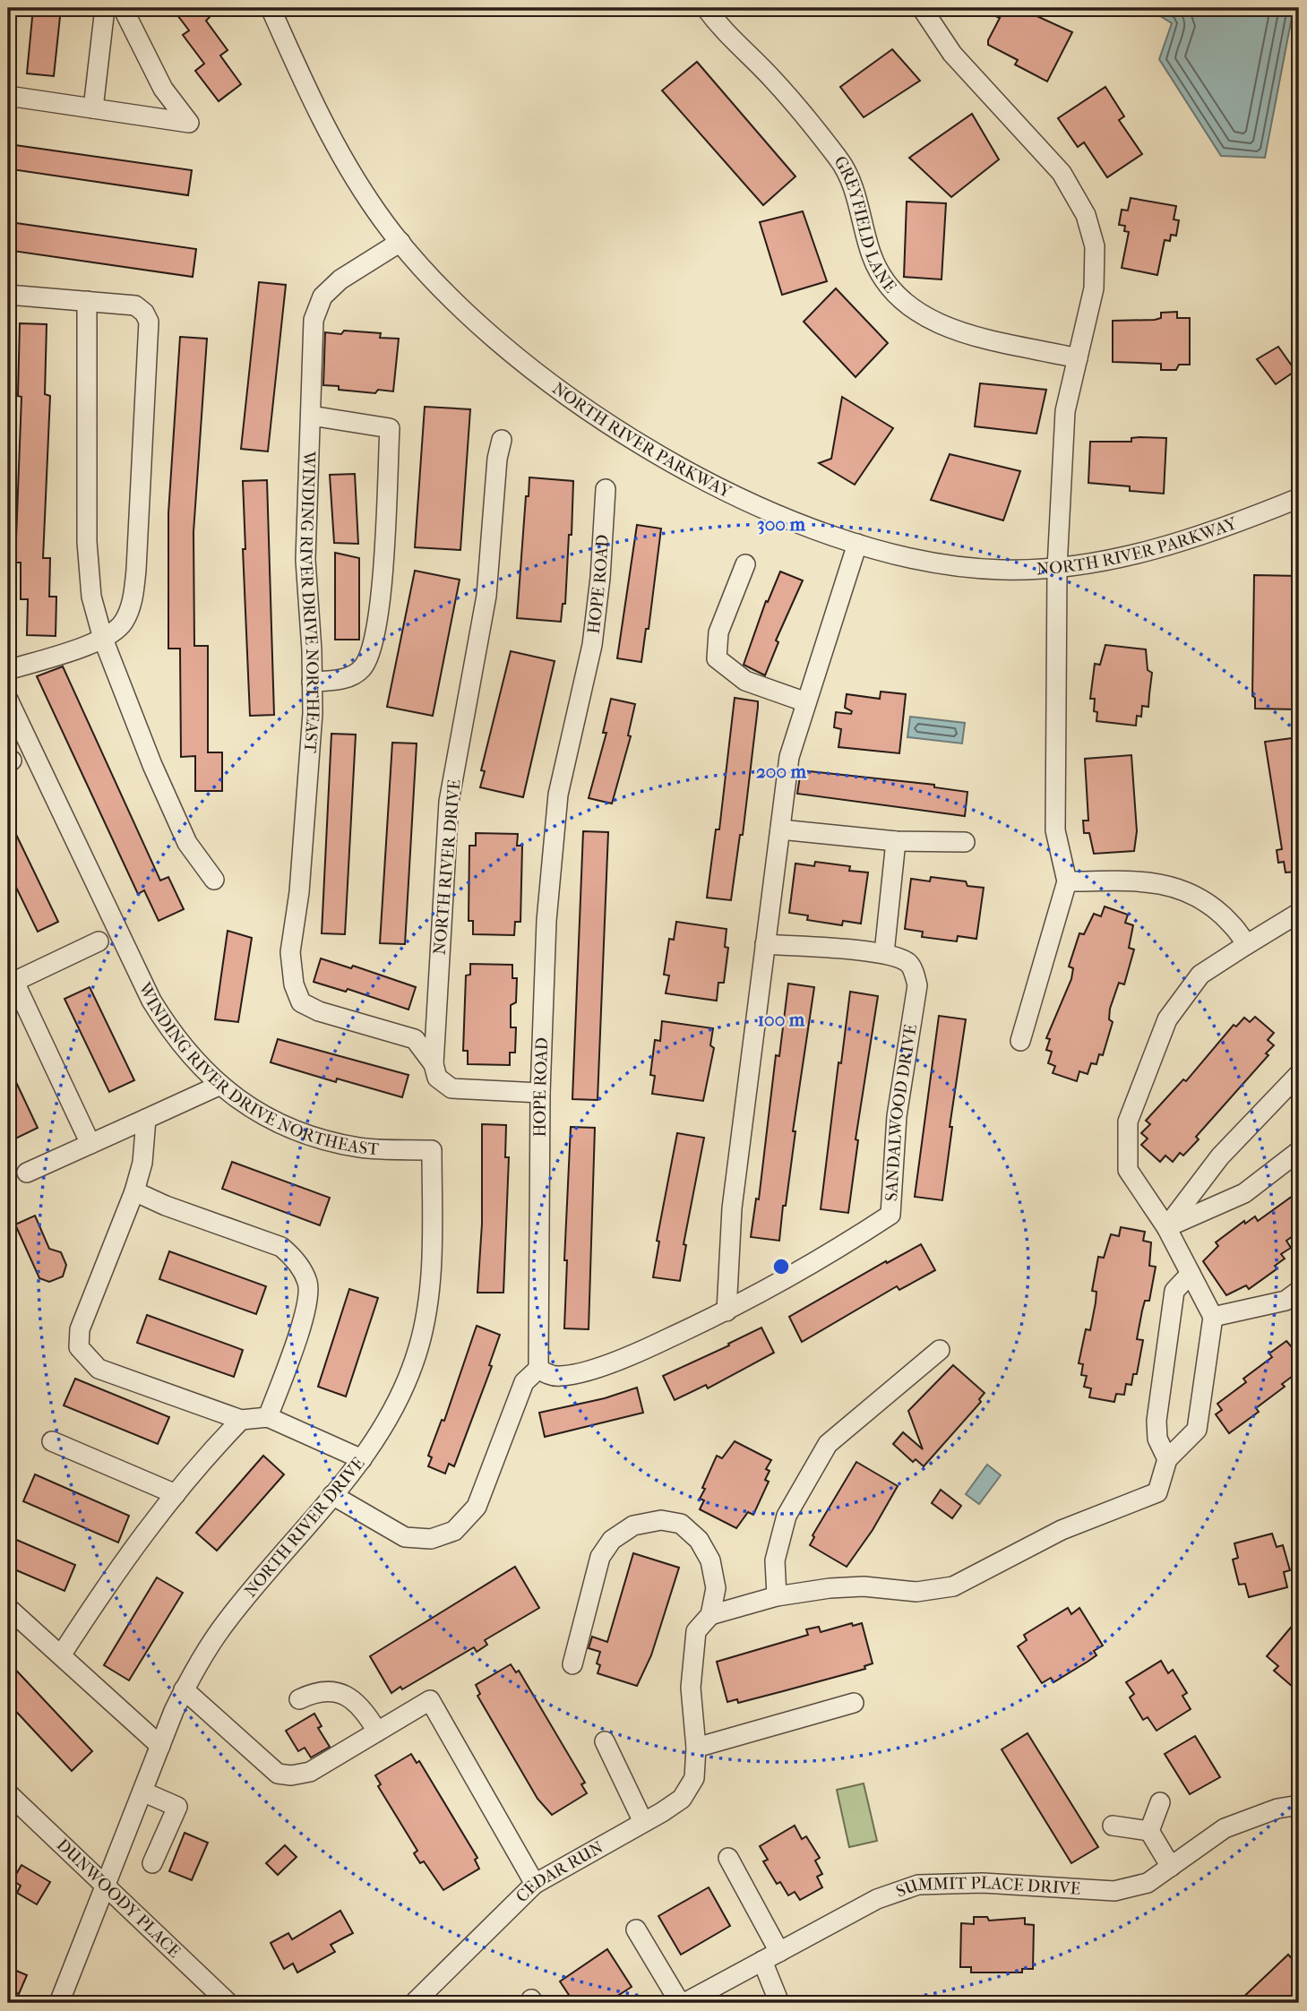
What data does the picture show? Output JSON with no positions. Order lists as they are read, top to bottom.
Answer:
{
  "streets": {
    "street": [
      "GREYFIELD LANE",
      "NORTH RIVER PARKWAY",
      "HOPE ROAD",
      "WINDING RIVER DRIVE NORTHEAST",
      "NORTH RIVER DRIVE",
      "SANDALWOOD DRIVE",
      "CEDAR RUN",
      "SUMMIT PLACE DRIVE",
      "DUNWOODY PLACE"
    ]
  },
  "crossings": [
    ["NORTH RIVER PARKWAY", "WINDING RIVER DRIVE NORTHEAST"],
    ["HOPE ROAD", "SANDALWOOD DRIVE"],
    ["WINDING RIVER DRIVE NORTHEAST", "NORTH RIVER DRIVE"],
    ["NORTH RIVER DRIVE", "DUNWOODY PLACE"]
  ],
  "rings": ["300 m", "200 m", "100 m"]
}
